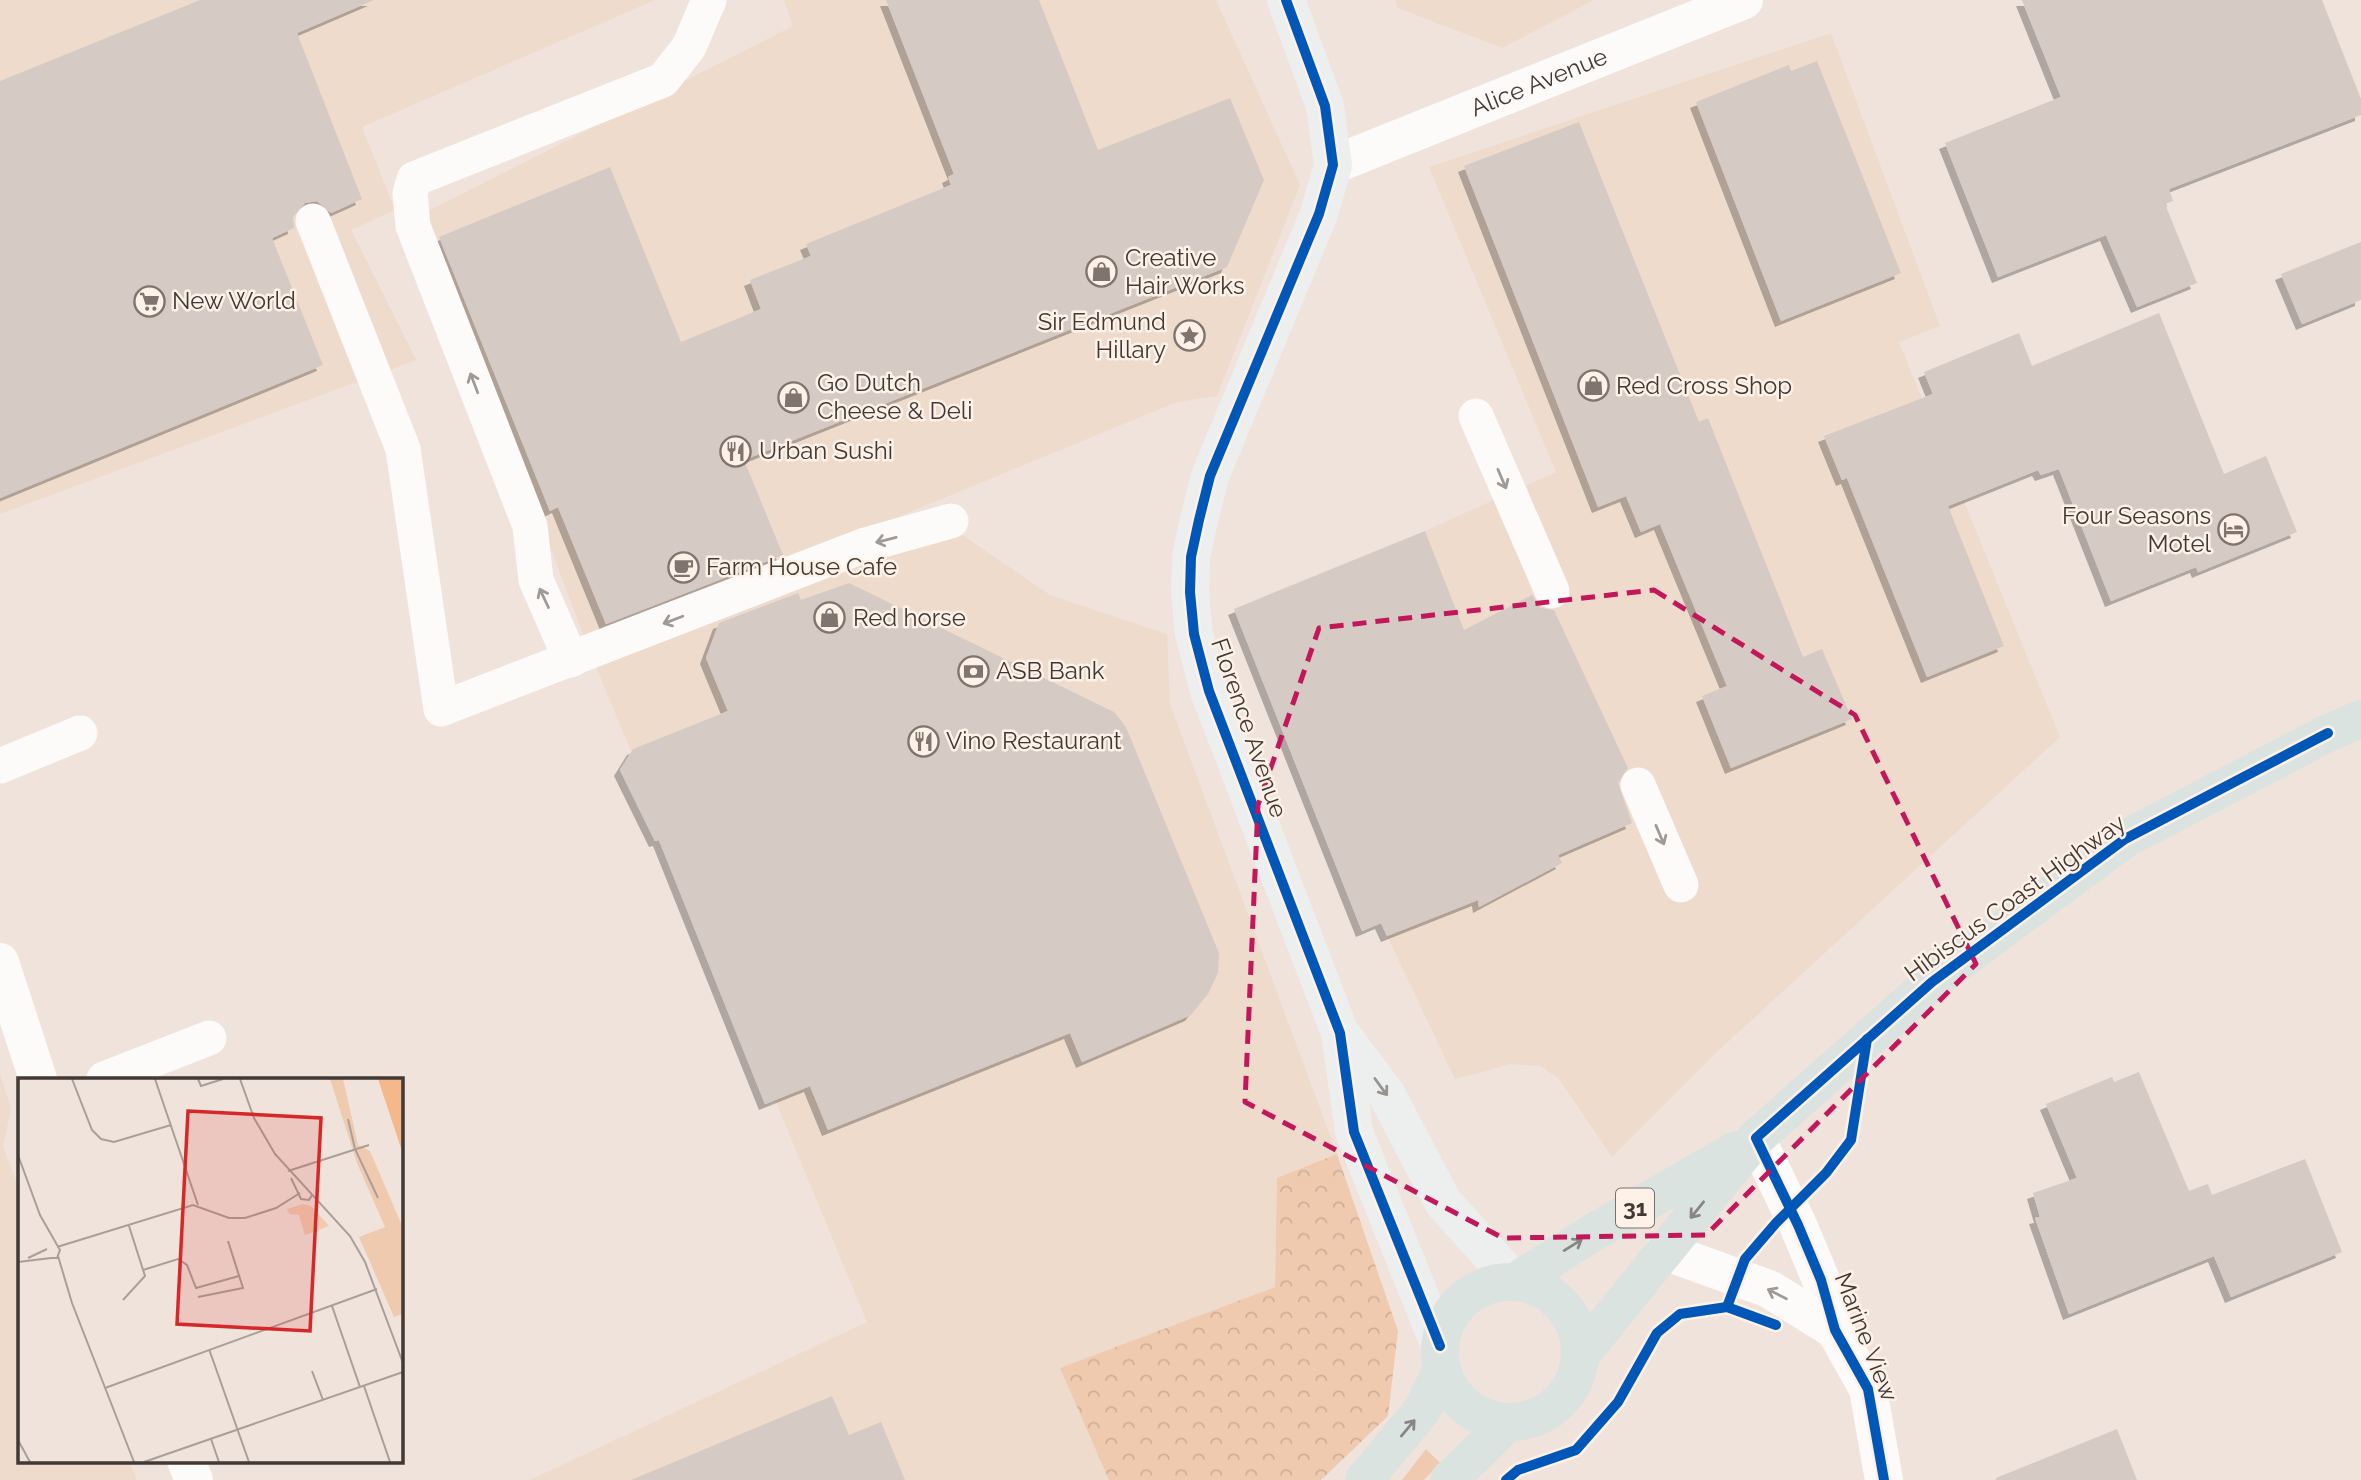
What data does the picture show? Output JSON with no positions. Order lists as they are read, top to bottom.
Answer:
{
  "streets": {
    "main road": ["Hibiscus Coast Highway", "31"],
    "street": ["Alice Avenue", "Florence Avenue", "Marine View"]
  },
  "crossings": [
    ["Alice Avenue", "Florence Avenue"],
    ["Florence Avenue", "Hibiscus Coast Highway"],
    ["Florence Avenue", "31"],
    ["Hibiscus Coast Highway", "31"],
    ["Hibiscus Coast Highway", "Marine View"]
  ],
  "places": {
    "shop": [
      "Creative Hair Works",
      "Red Cross Shop",
      "Go Dutch Cheese & Deli",
      "Red horse"
    ],
    "supermarket": ["New World"],
    "place": ["Sir Edmund Hillary"],
    "restaurant": ["Urban Sushi", "Vino Restaurant"],
    "hotel": ["Four Seasons Motel"],
    "cafe": ["Farm House Cafe"],
    "bank": ["ASB Bank"]
  }
}
